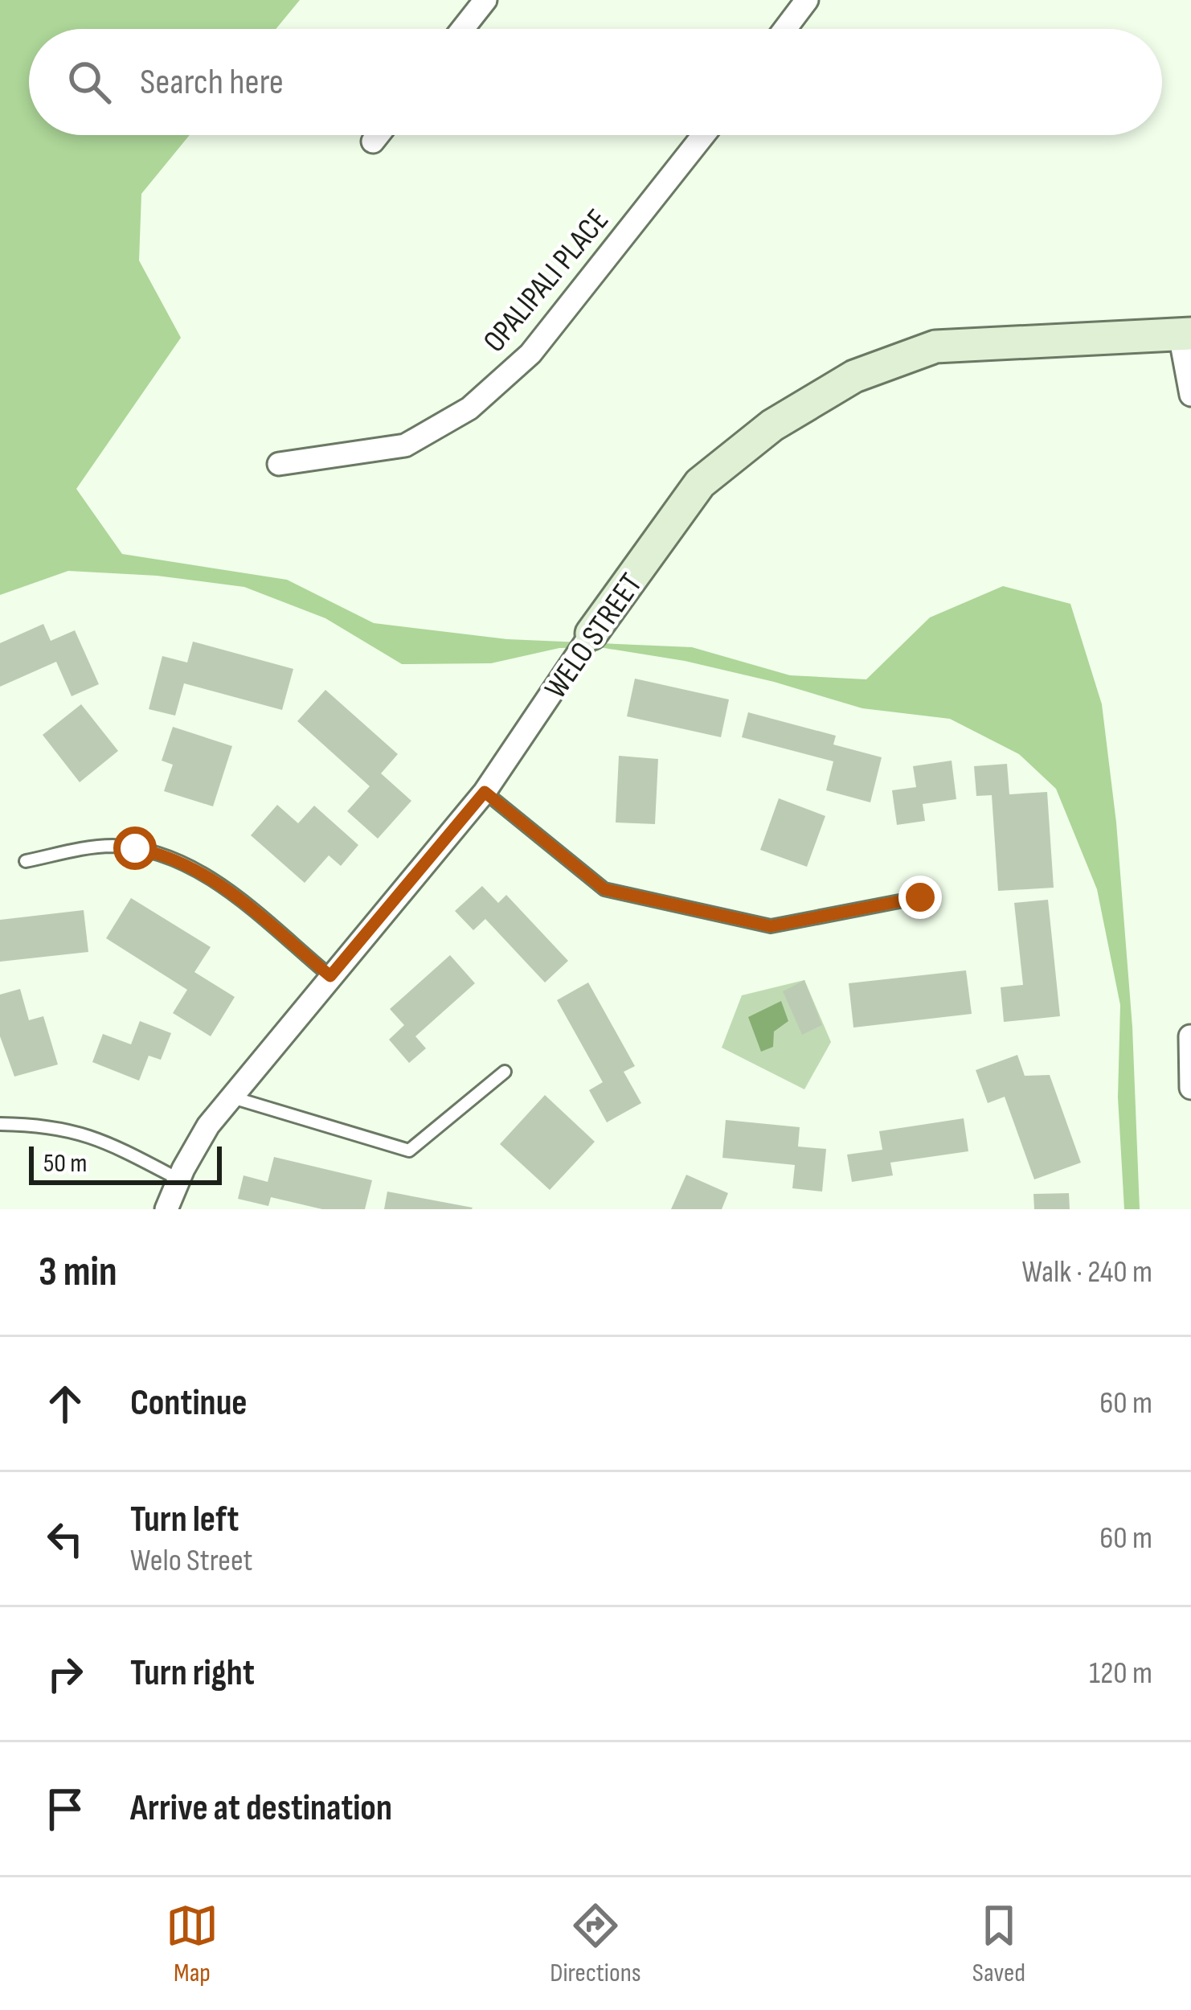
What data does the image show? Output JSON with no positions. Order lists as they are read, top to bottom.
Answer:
{
  "streets": {
    "street": ["OPALIPALI PLACE", "WELO STREET"]
  },
  "scale_bar": "50 m",
  "page": {
    "search": "Search here",
    "scale": "50 m",
    "heading": ["3 min", "Walk · 240 m"],
    "list": [
      ["Continue", "60 m"],
      ["Turn left", "Welo Street", "60 m"],
      ["Turn right", "120 m"],
      "Arrive at destination"
    ],
    "nav": ["Map", "Directions", "Saved"]
  }
}
